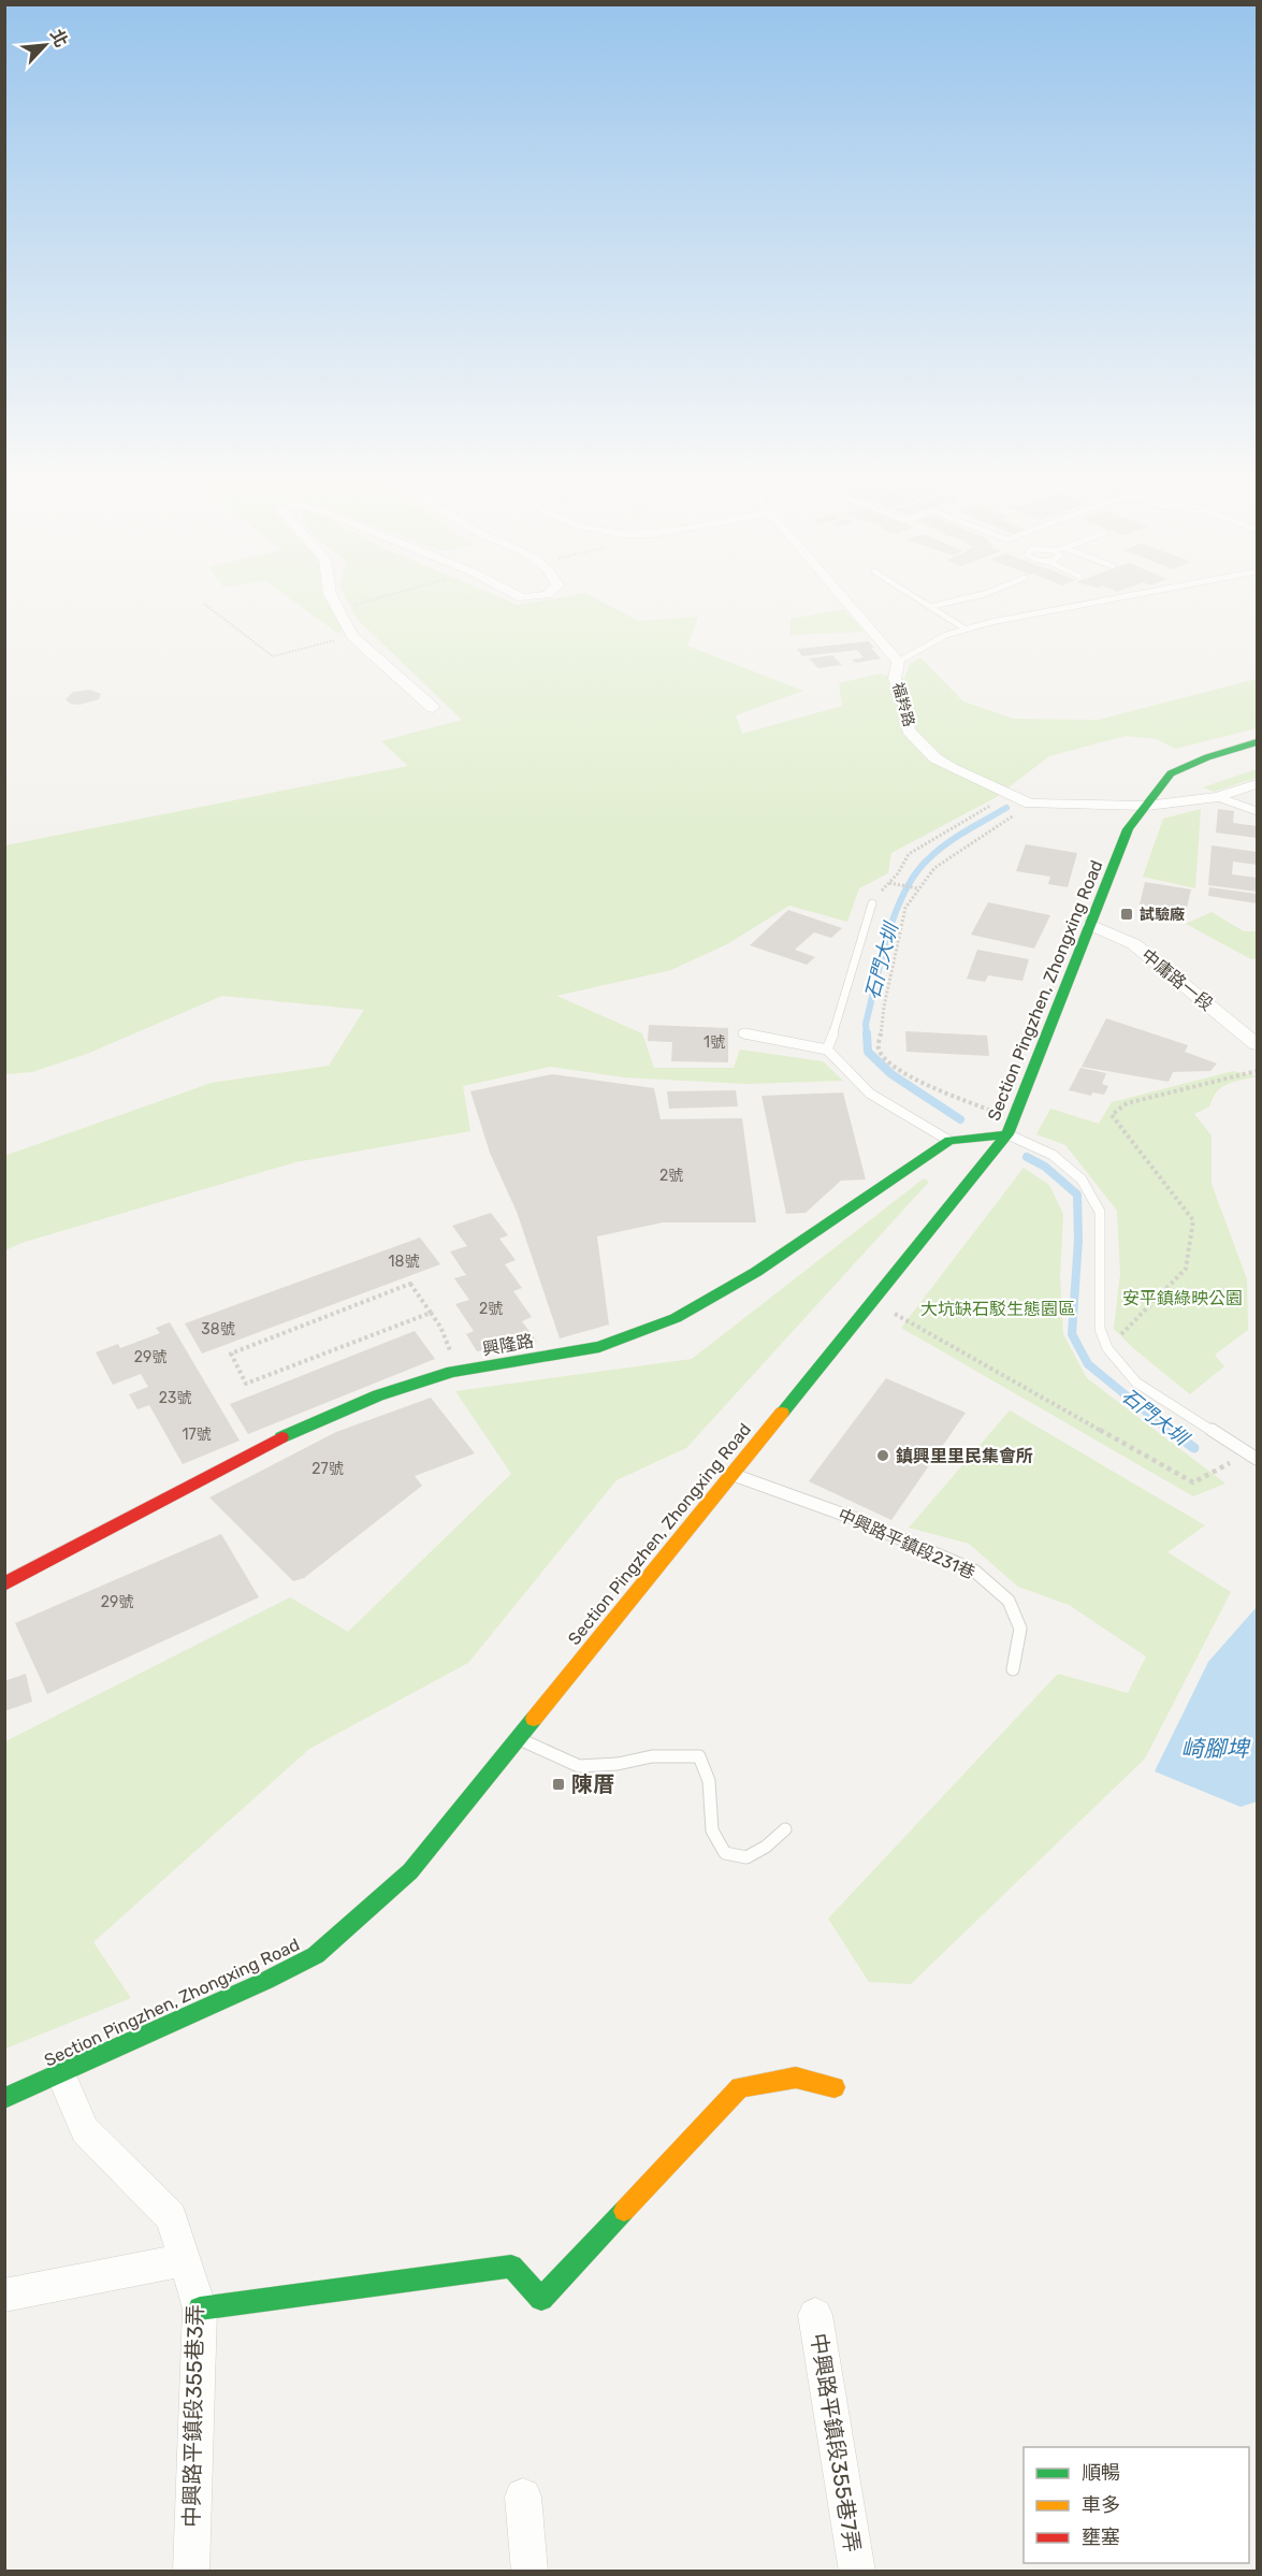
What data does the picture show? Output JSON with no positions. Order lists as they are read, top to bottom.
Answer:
{
  "streets": {
    "street": [
      "福羚路",
      "中庸路一段",
      "Section Pingzhen, Zhongxing Road",
      "興隆路",
      "中興路平鎮段355巷3弄",
      "中興路平鎮段355巷7弄"
    ],
    "lane": ["中興路平鎮段231巷"]
  },
  "crossings": [
    ["福羚路", "Section Pingzhen, Zhongxing Road"],
    ["中庸路一段", "Section Pingzhen, Zhongxing Road"],
    ["Section Pingzhen, Zhongxing Road", "興隆路"],
    ["Section Pingzhen, Zhongxing Road", "中興路平鎮段231巷"],
    ["Section Pingzhen, Zhongxing Road", "中興路平鎮段355巷3弄"]
  ],
  "water": ["石門大圳", "崎腳埤"],
  "parks": ["安平鎮綠映公園", "大坑缺石駁生態園區"],
  "places": {
    "transit": ["試驗廠", "陳厝"],
    "other": ["鎮興里里民集會所"]
  },
  "house_numbers": [
    "1號",
    "2號",
    "18號",
    "2號",
    "38號",
    "29號",
    "23號",
    "17號",
    "27號",
    "29號"
  ],
  "legend": ["順暢", "車多", "壅塞"],
  "north": "top right"
}
